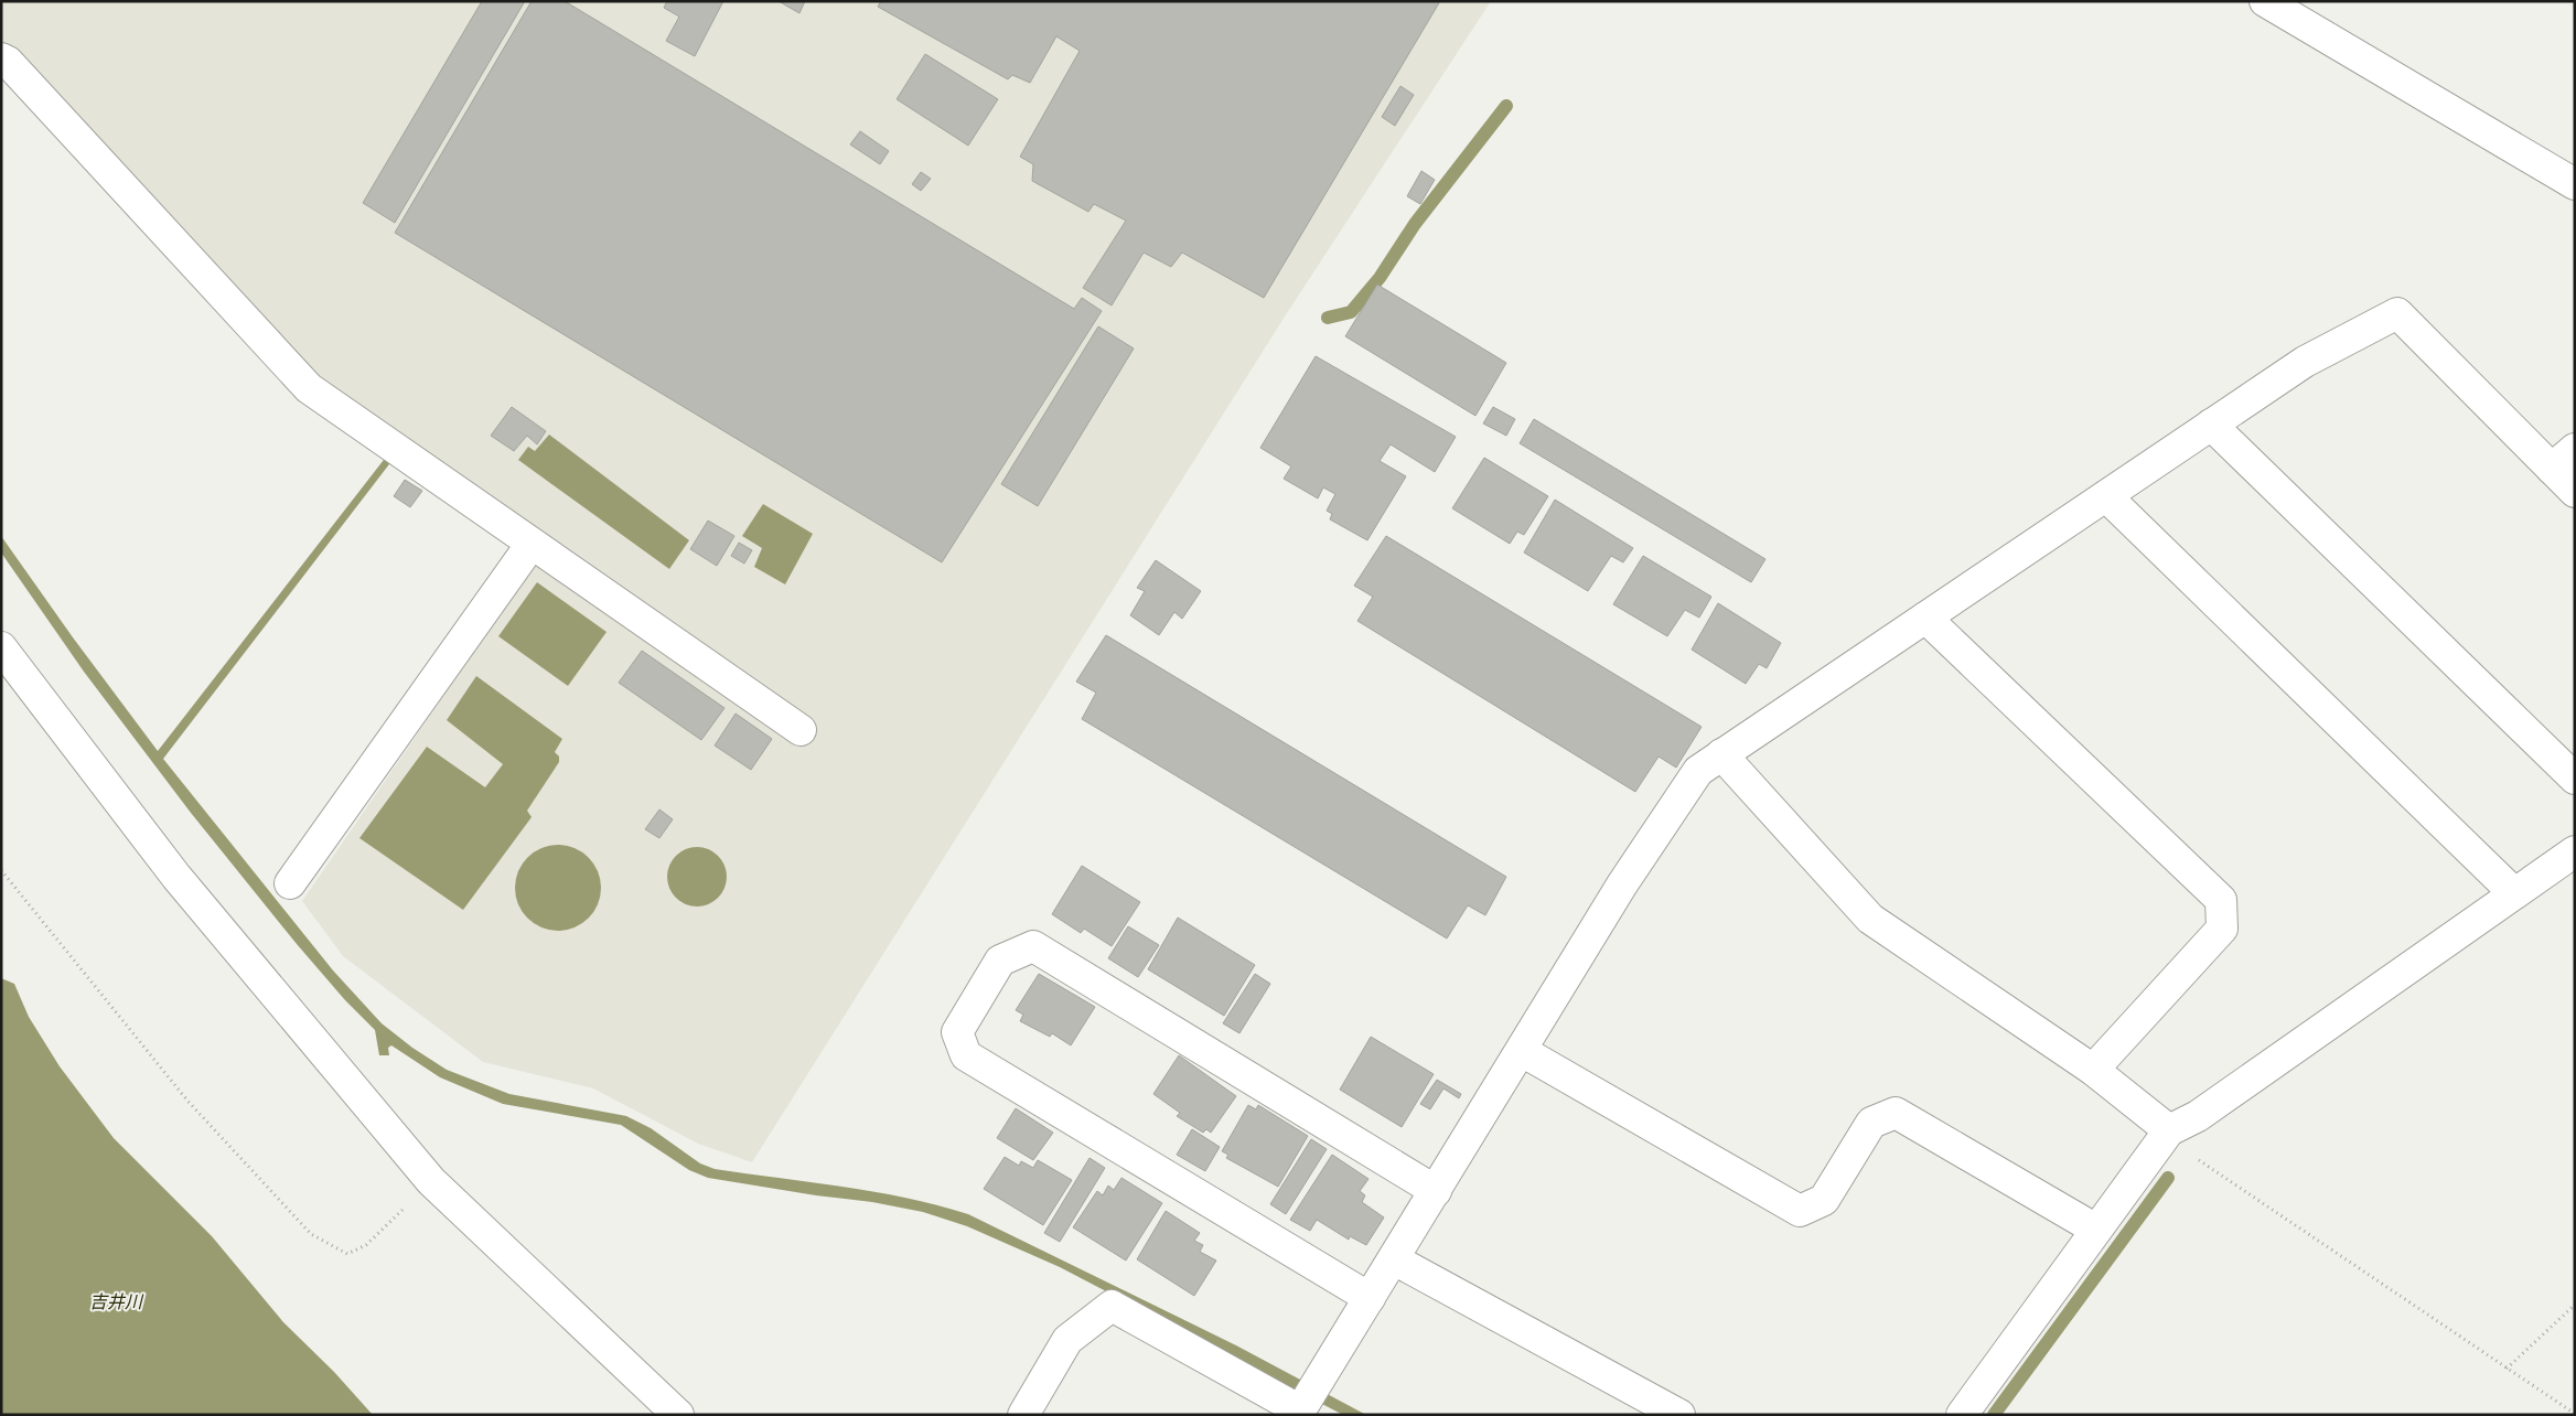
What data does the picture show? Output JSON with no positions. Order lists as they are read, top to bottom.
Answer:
{
  "water": ["吉井川"]
}
